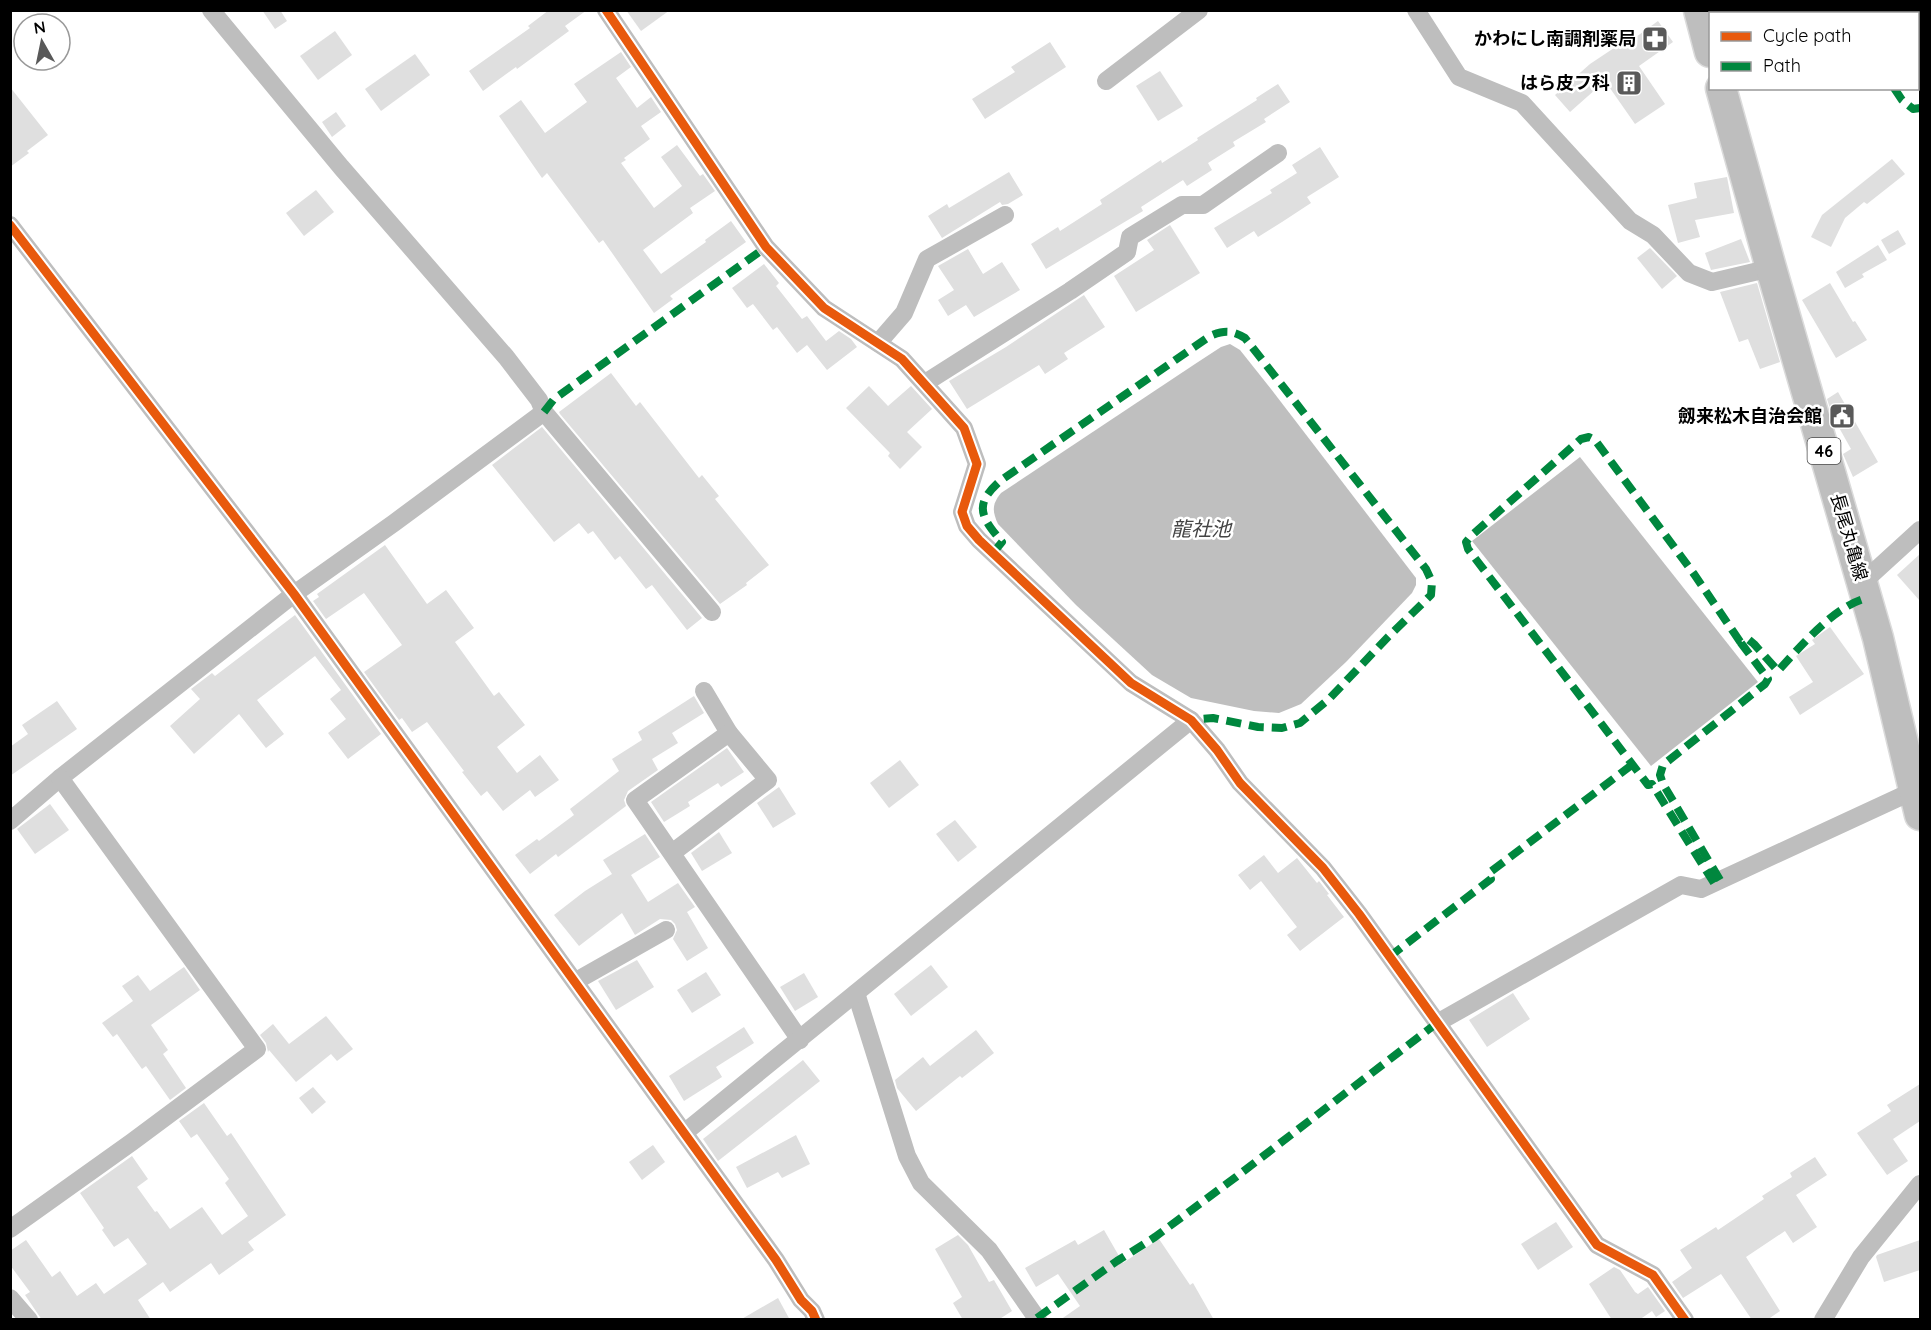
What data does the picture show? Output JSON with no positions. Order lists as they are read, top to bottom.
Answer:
{
  "streets": {
    "main road": ["46", "長尾丸亀線"]
  },
  "water": ["龍社池"],
  "places": {
    "pharmacy": ["かわにし南調剤薬局"],
    "building": ["はら皮フ科"],
    "public building": ["劔来松木自治会館"]
  },
  "legend": ["Cycle path", "Path"],
  "north": "top"
}
